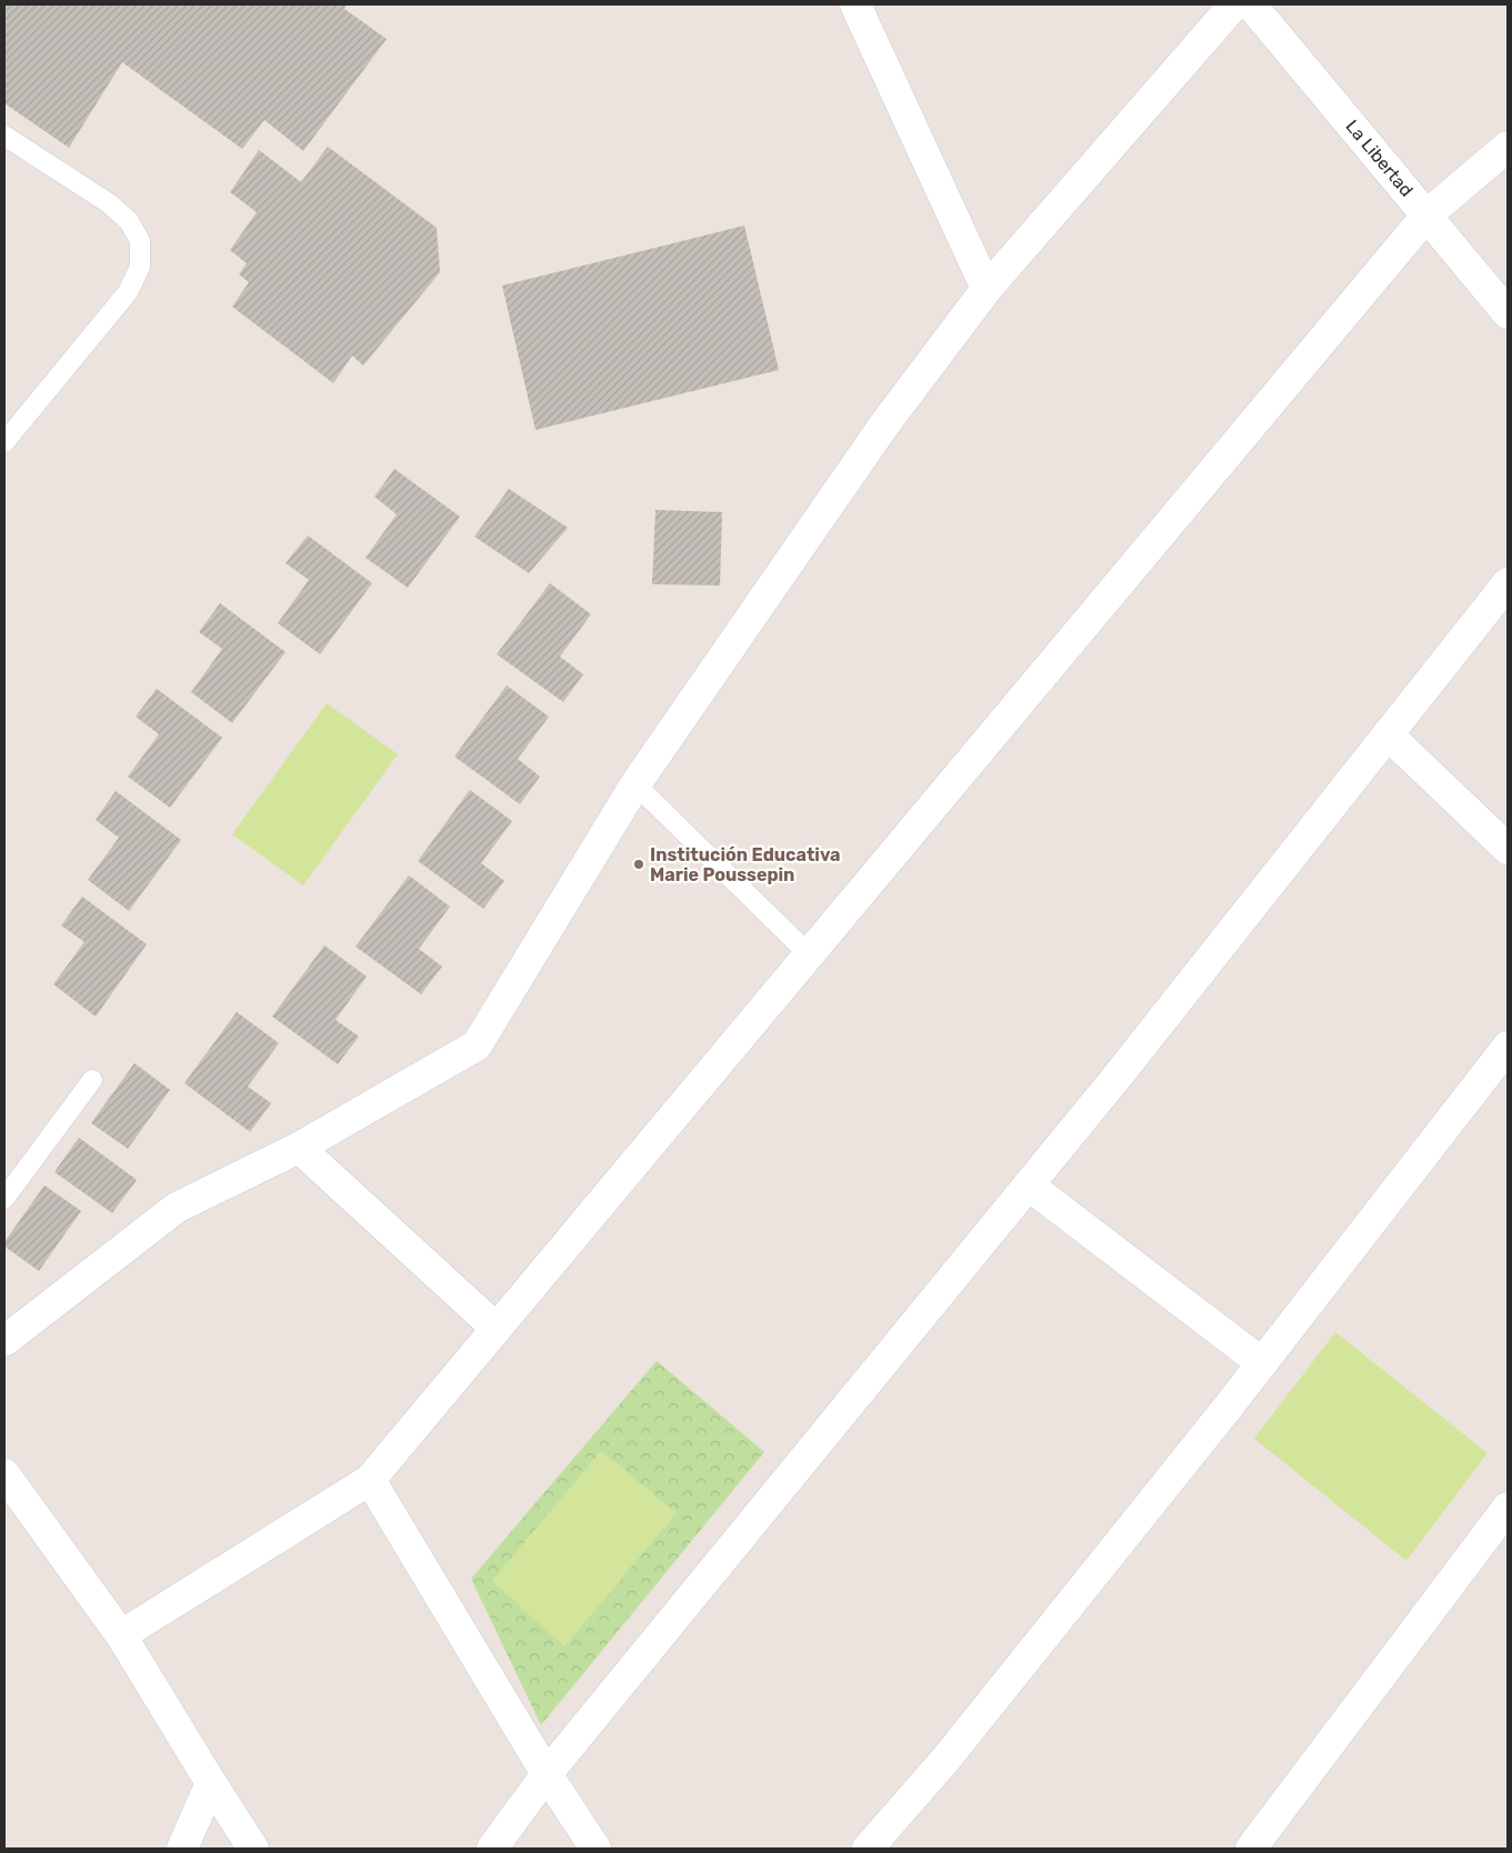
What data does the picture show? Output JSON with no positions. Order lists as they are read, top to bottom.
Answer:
{
  "streets": {
    "street": ["La Libertad"]
  },
  "places": ["Institución Educativa Marie Poussepin"]
}
